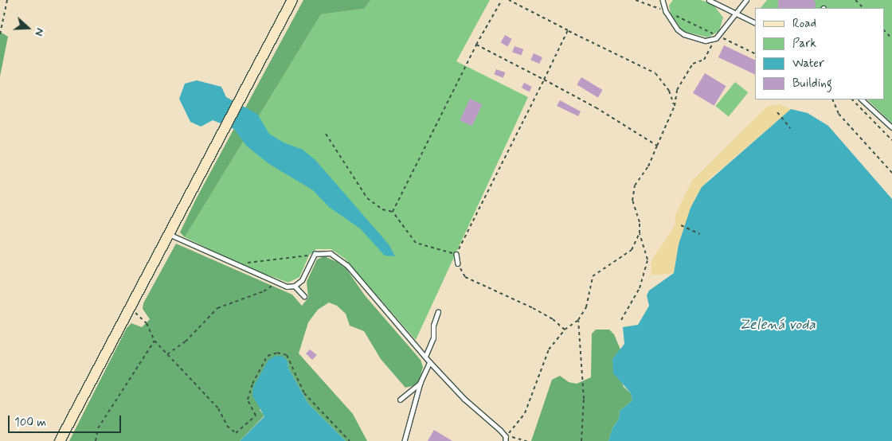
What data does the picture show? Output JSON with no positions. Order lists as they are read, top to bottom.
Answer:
{
  "water": ["Zelená voda"],
  "legend": [
    "Road",
    "Park",
    "Water",
    "Building"
  ],
  "scale_bar": "100 m",
  "north": "right"
}
